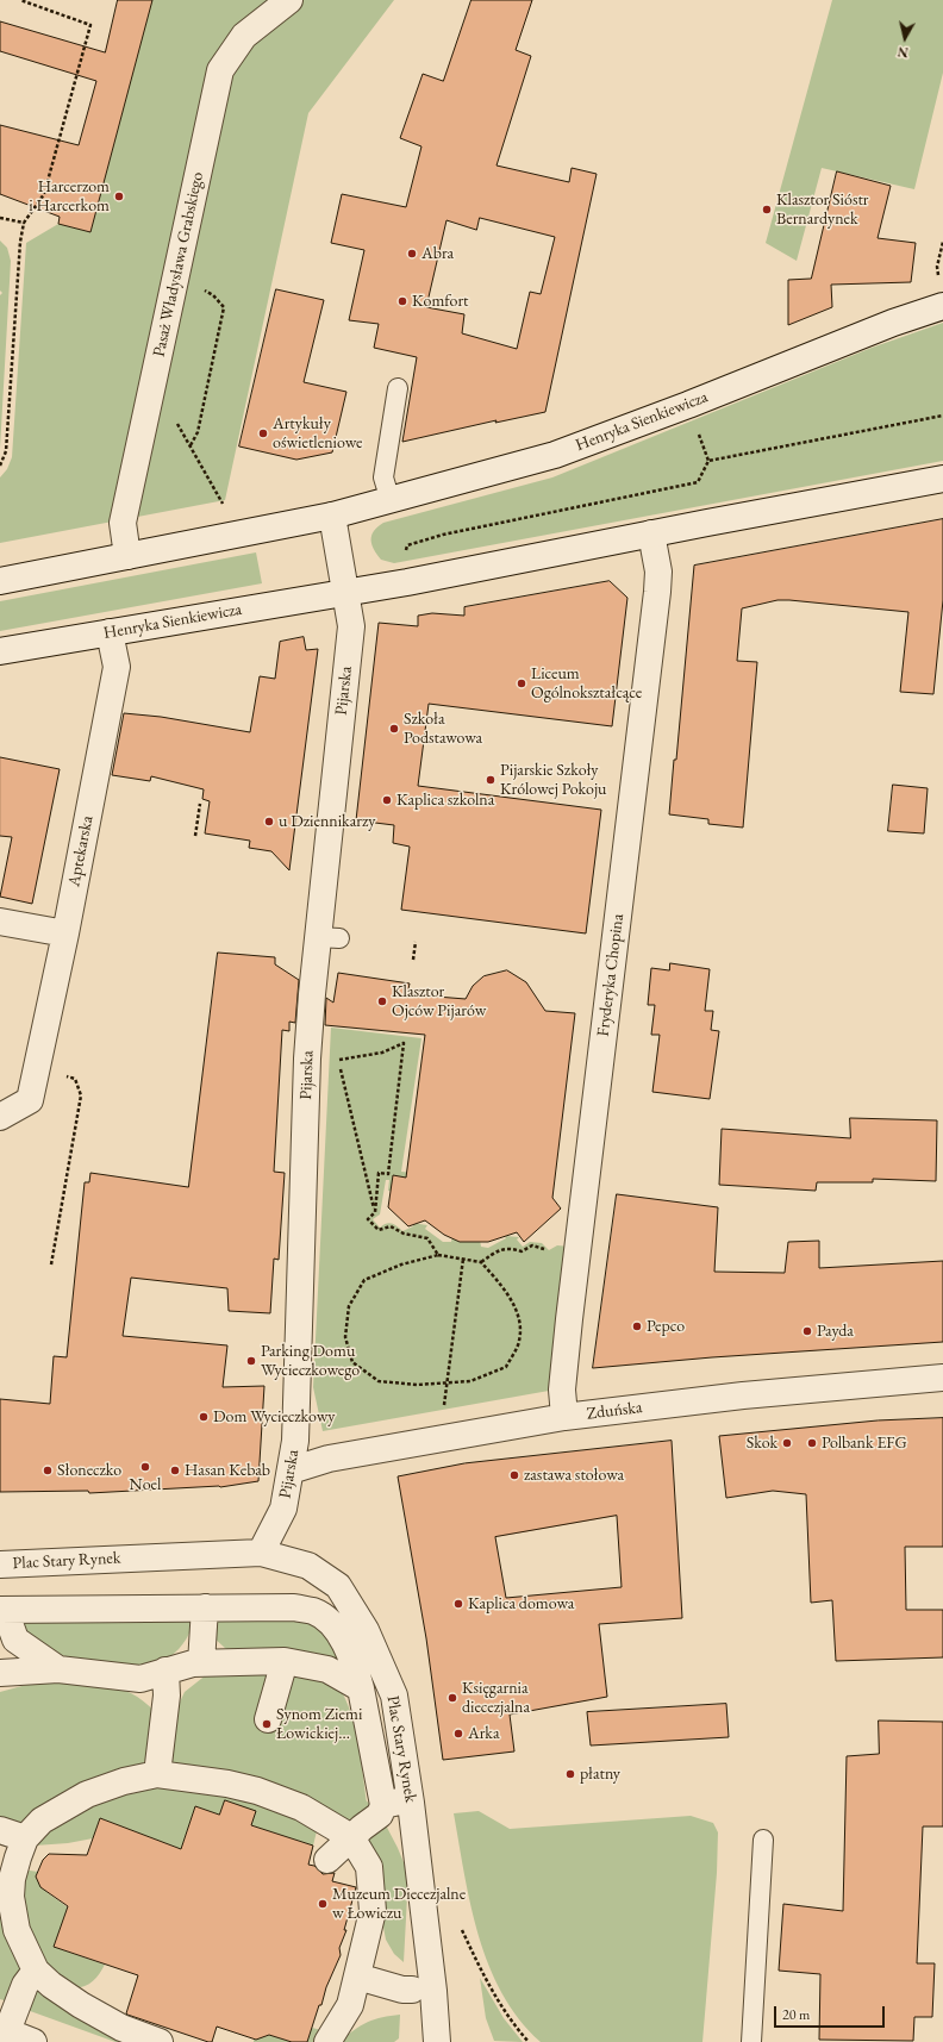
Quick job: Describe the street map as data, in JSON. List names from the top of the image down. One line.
{"streets":{"street":["Pasaż Władysława Grabskiego","Henryka Sienkiewicza","Pijarska","Aptekarska","Fryderyka Chopina","Zduńska","Plac Stary Rynek"]},"crossings":[["Pasaż Władysława Grabskiego","Henryka Sienkiewicza"],["Henryka Sienkiewicza","Pijarska"],["Henryka Sienkiewicza","Aptekarska"],["Henryka Sienkiewicza","Fryderyka Chopina"],["Pijarska","Zduńska"],["Pijarska","Plac Stary Rynek"],["Fryderyka Chopina","Zduńska"]],"places":["Harcerzom i Harcerkom","Klasztor Sióstr Bernardynek","Abra","Komfort","Artykuły oświetleniowe","Liceum Ogólnokształcące","Szkoła Podstawowa","Pijarskie Szkoły Królowej Pokoju","Kaplica szkolna","u Dziennikarzy","Klasztor Ojców Pijarów","Pepco","Payda","Parking Domu Wycieczkowego","Dom Wycieczkowy","Skok","Polbank EFG","Noel","Słoneczko","Hasan Kebab","zastawa stołowa","Kaplica domowa","Księgarnia diecezjalna","Synom Ziemi Łowickiej...","Arka","płatny","Muzeum Diecezjalne w Łowiczu"],"scale_bar":"20 m","north":"bottom"}
